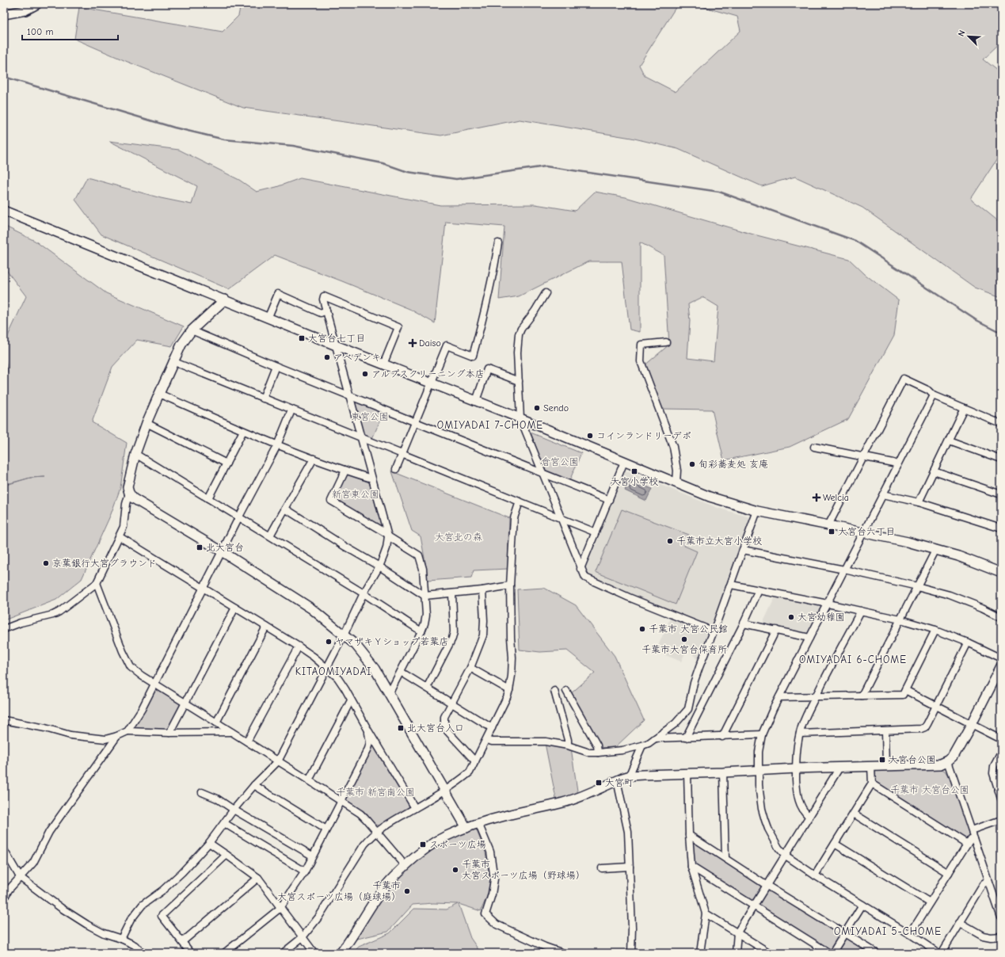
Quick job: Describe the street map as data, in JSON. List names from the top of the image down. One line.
{"districts":["OMIYADAI 7-CHOME","OMIYADAI 6-CHOME","KITAOMIYADAI","OMIYADAI 5-CHOME"],"parks":["東宮公園","倉宮公園","新宮東公園","大宮北の森","千葉市 大宮台公園","千葉市 新宮南公園"],"places":{"transit":["大宮台七丁目","大宮小学校","大宮台六丁目","北大宮台","北大宮台入口","大宮台公園","大宮町","スポーツ広場"],"health":["Daiso","Welcia"],"other":["アベデンキ","アルプスクリーニング本店","Sendo","コインランドリーデポ","旬彩蕎麦処 亥庵","千葉市立大宮小学校","京葉銀行大宮グラウンド","大宮幼稚園","千葉市 大宮公民館","千葉市大宮台保育所","ヤマザキＹショップ若葉店","千葉市 大宮スポーツ広場（野球場）","千葉市 大宮スポーツ広場（庭球場）"]},"scale_bar":"100 m","north":"top left"}
